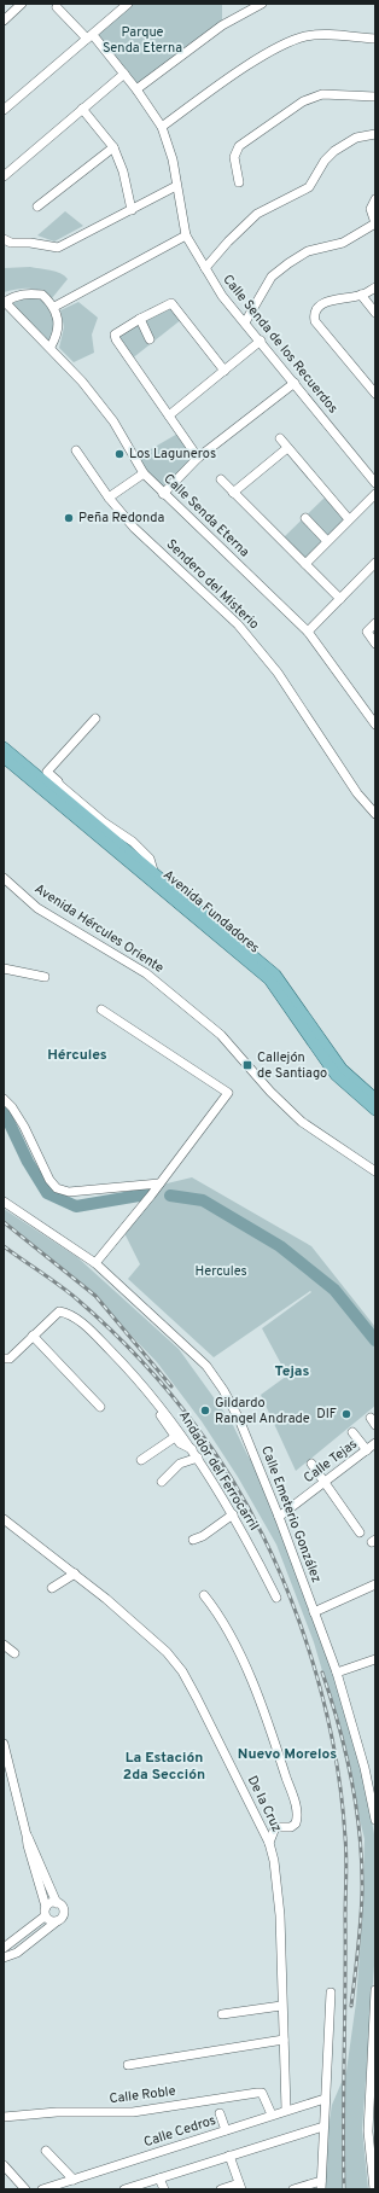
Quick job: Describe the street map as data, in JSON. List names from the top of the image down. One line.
{"streets":{"main road":["Avenida Fundadores"],"street":["Calle Senda de los Recuerdos","Calle Senda Eterna","Sendero del Misterio","Avenida Hércules Oriente","Calle Tejas","Andador del Ferrocarril","Calle Emeterio González","De la Cruz","Calle Roble","Calle Cedros"]},"crossings":[["Calle Tejas","Calle Emeterio González"],["De la Cruz","Calle Cedros"],["Calle Roble","Calle Cedros"]],"districts":["Hércules","Tejas","Nuevo Morelos","La Estación 2da Sección"],"parks":["Parque Senda Eterna","Hercules"],"places":{"other":["Los Laguneros","Peña Redonda","Gildardo Rangel Andrade","DIF"],"transit":["Callejón de Santiago"]}}
